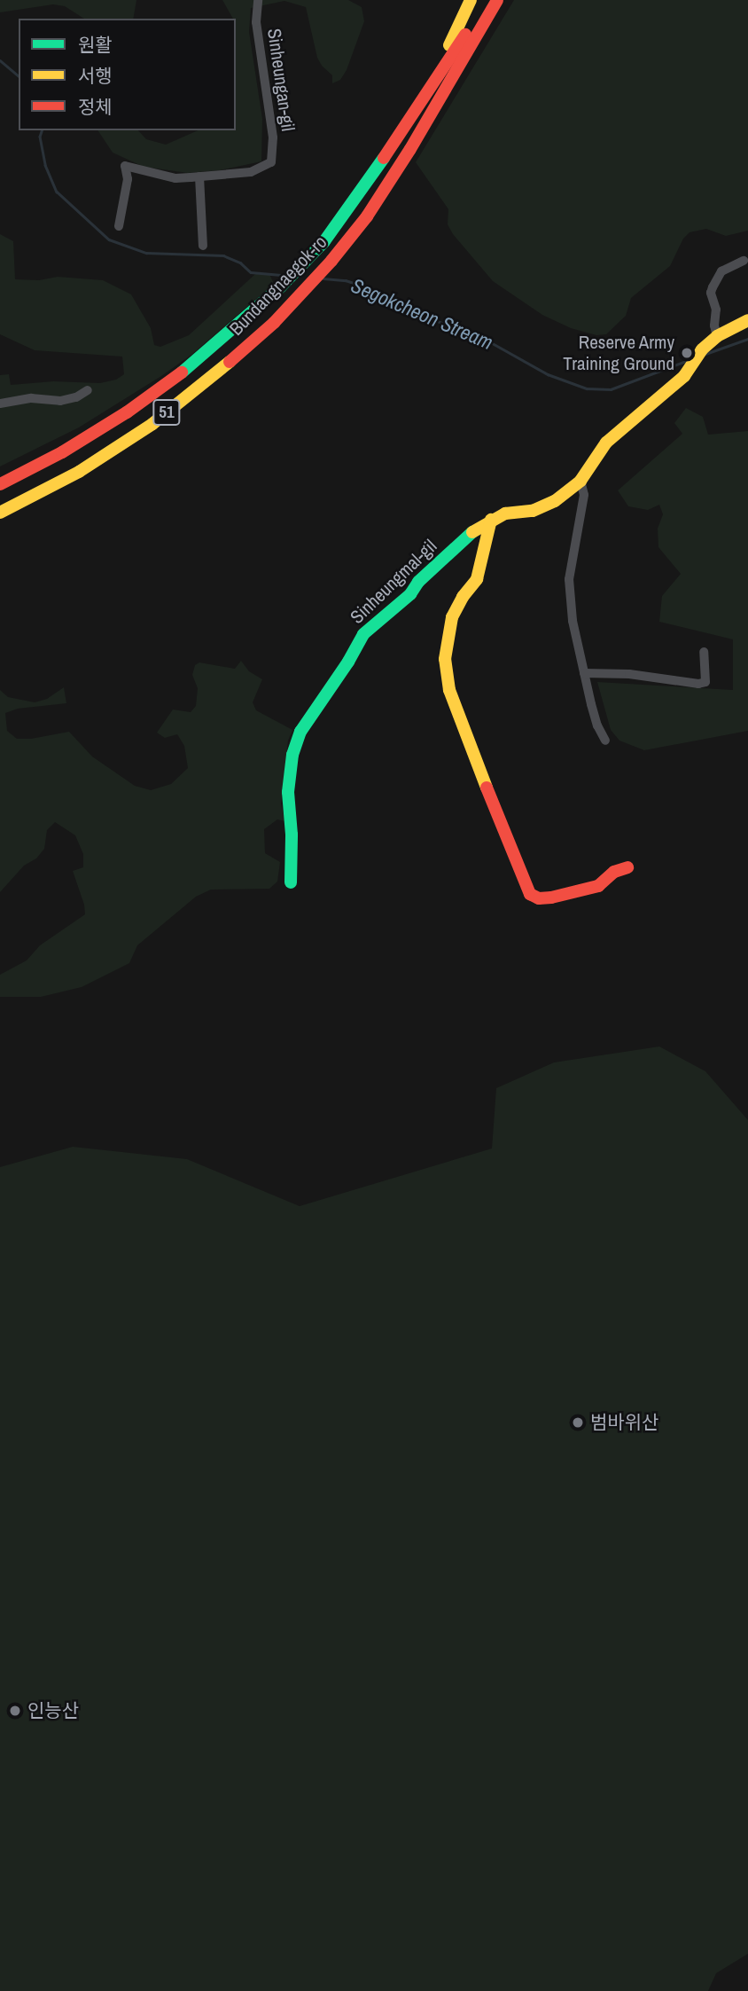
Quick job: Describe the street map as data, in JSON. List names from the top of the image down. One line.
{"streets":{"main road":["Bundangnaegok-ro","51","Sinheungmal-gil"],"street":["Sinheungan-gil"]},"water":["Segokcheon Stream"],"places":["Reserve Army Training Ground","범바위산","인능산"],"legend":["원활","서행","정체"]}
